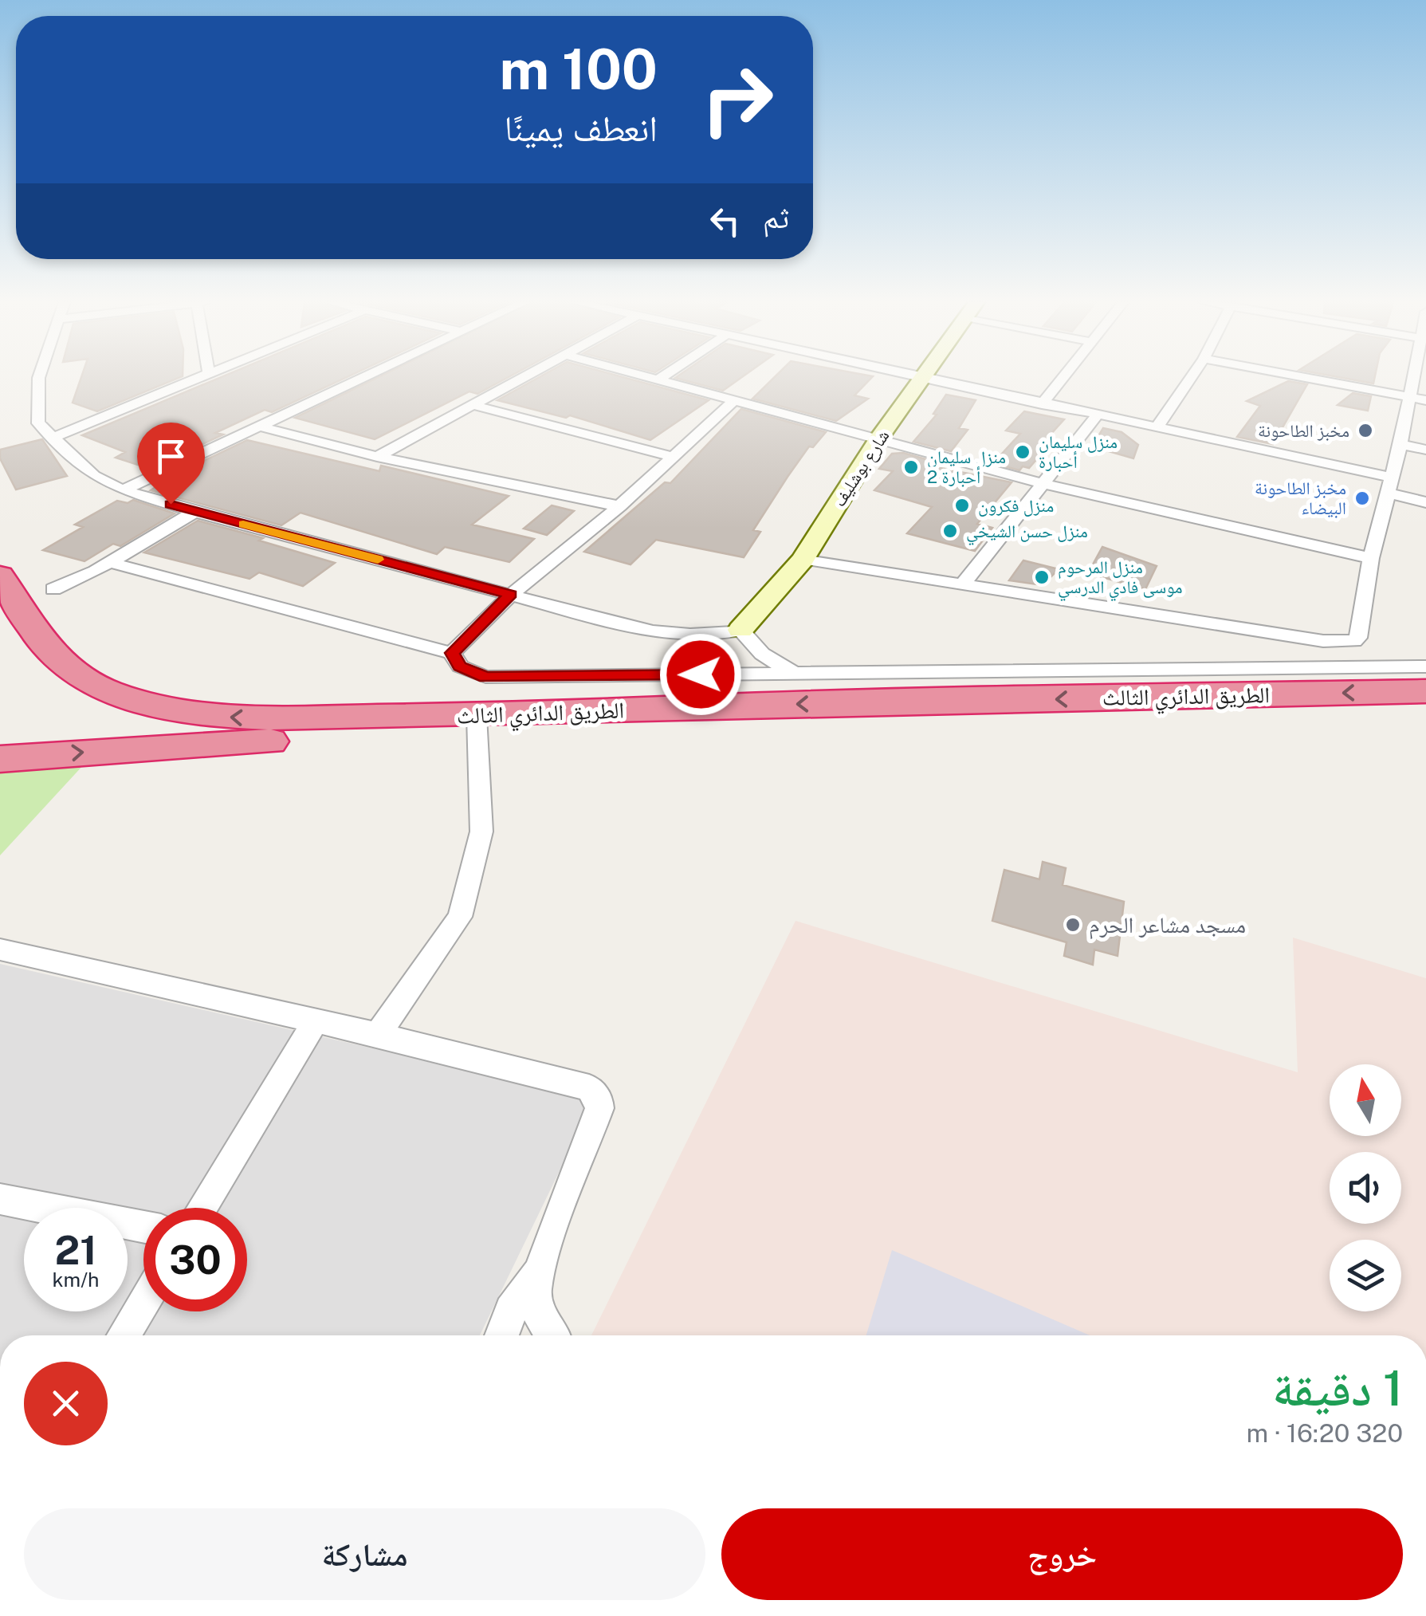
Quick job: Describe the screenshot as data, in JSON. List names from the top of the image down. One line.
{"streets":{"highway":["الطريق الدائري الثالث"],"street":["شارع بوشليف"]},"places":["مخبز الطاحونة","منزل سليمان أحبارة","منزل سليمان أحبارة 2","مخبز الطاحونة البيضاء","منزل فكرون","منزل حسن الشيخي","منزل المرحوم موسى فادي الدرسي","مسجد مشاعر الحرم"],"north":"top","page":{"turn":["100 m","انعطف يمينًا"],"then":"ثم","speed":"21 km/h","limit":"30","heading":["1 دقيقة","320 m · 16:20"],"buttons":["خروج","مشاركة"]}}
